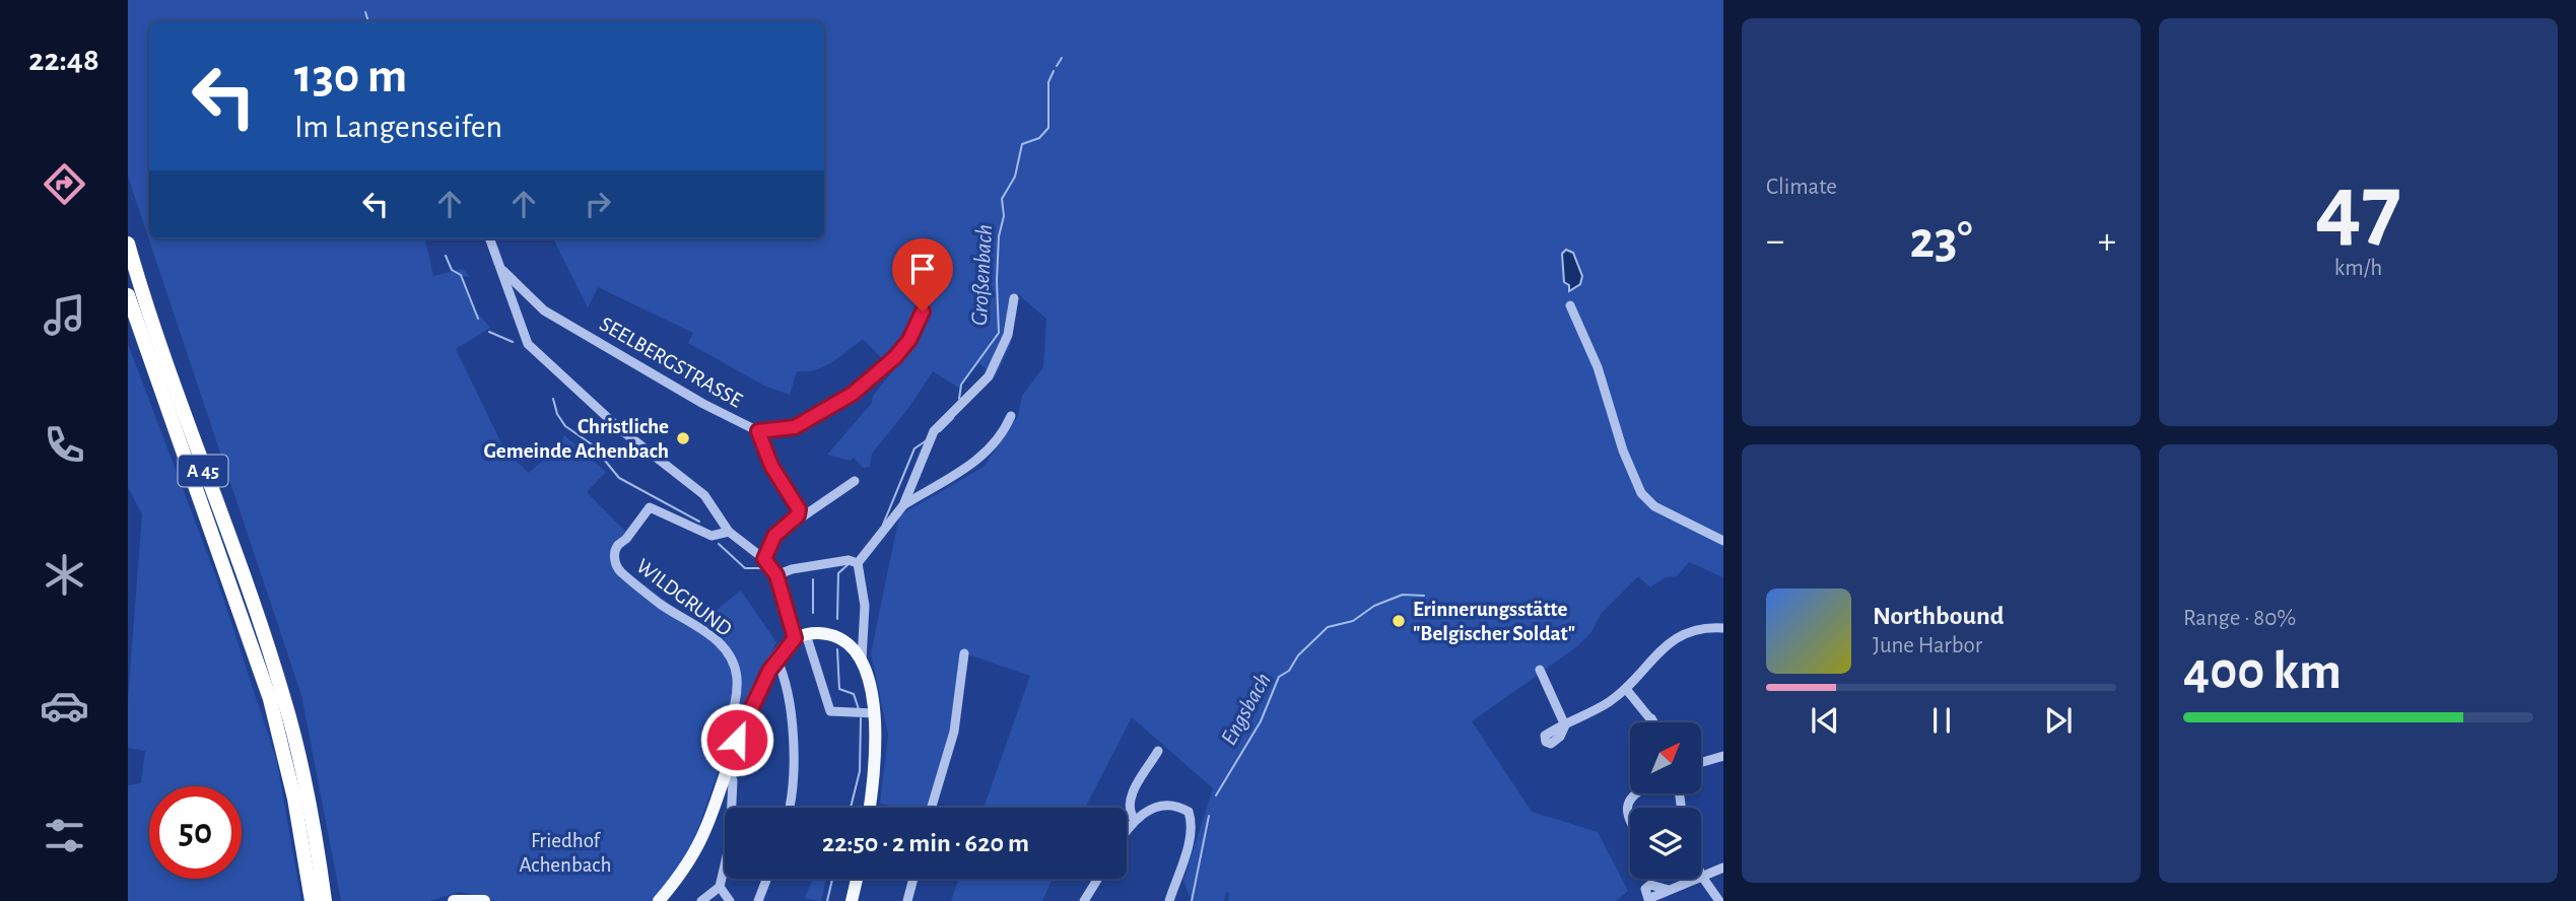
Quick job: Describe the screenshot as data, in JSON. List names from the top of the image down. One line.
{"streets":{"highway":["A 45"],"street":["SEELBERGSTRASSE","WILDGRUND"]},"water":["Großenbach","Engsbach"],"parks":["Friedhof Achenbach"],"places":["Christliche Gemeinde Achenbach","Erinnerungsstätte \"Belgischer Soldat\""],"north":"top right","page":{"tabs":"22:48","tile":["Climate",["47","km/h"],["Range · 80%","400 km"]],"turn":["130 m","Im Langenseifen"],"heat":["−","23°","+"],"song":["Northbound","June Harbor"],"limit":"50","trip":"22:50 · 2 min · 620 m"}}
